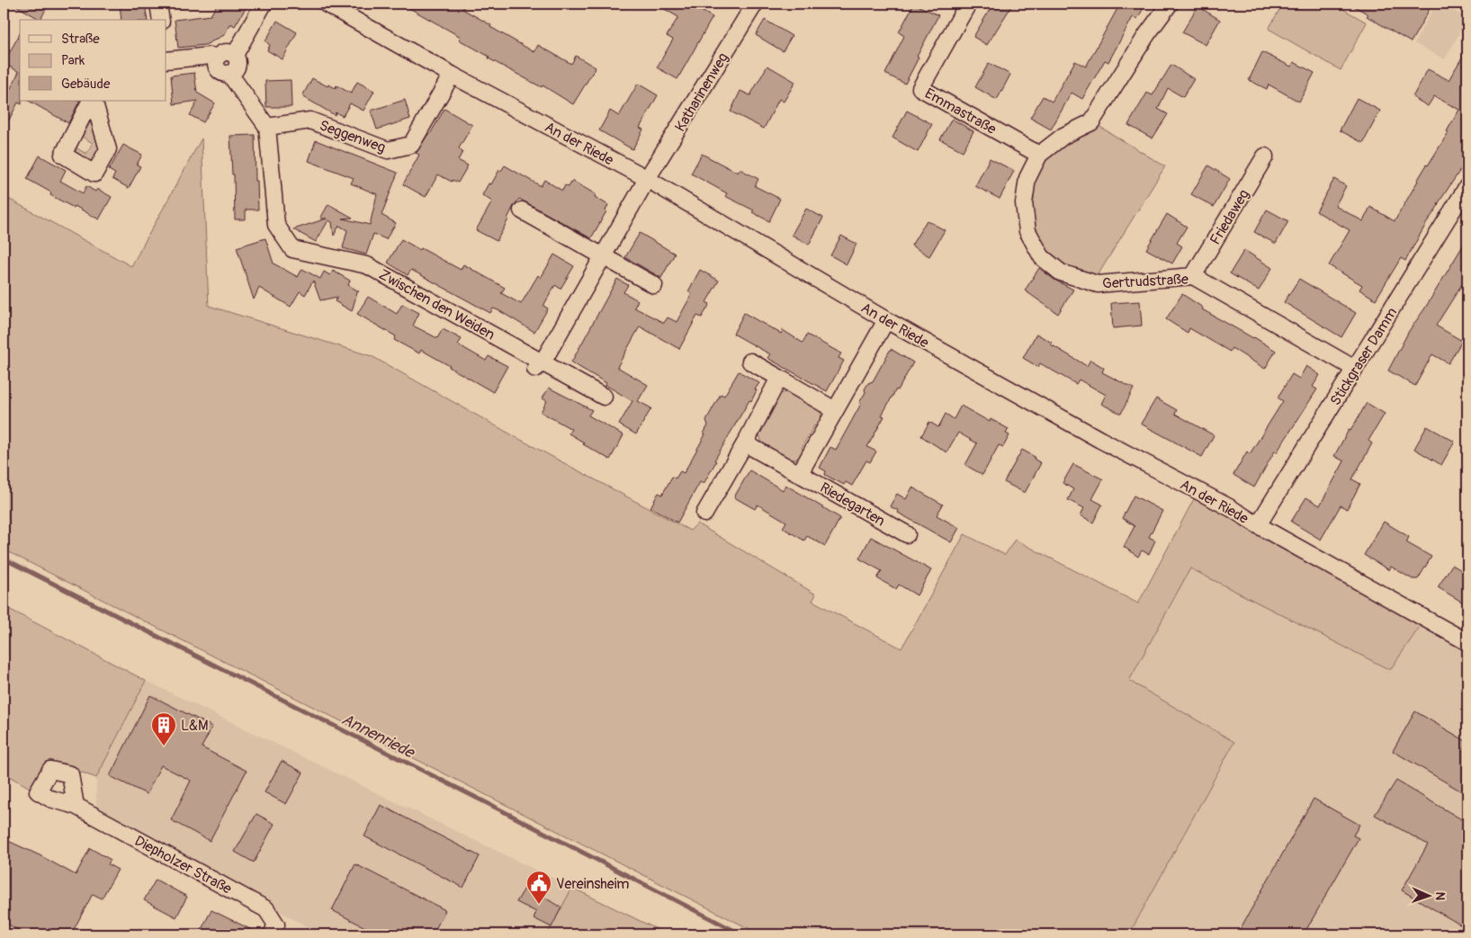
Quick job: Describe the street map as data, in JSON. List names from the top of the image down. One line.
{"streets":{"street":["Katharinenweg","Emmastraße","Seggenweg","An der Riede","Friedaweg","Gertrudstraße","Zwischen den Weiden","Stickgraser Damm","Riedegarten","Diepholzer Straße"]},"crossings":[["Katharinenweg","An der Riede"],["Emmastraße","Gertrudstraße"],["Seggenweg","An der Riede"],["Seggenweg","Zwischen den Weiden"],["An der Riede","Stickgraser Damm"],["Friedaweg","Gertrudstraße"],["Gertrudstraße","Stickgraser Damm"]],"water":["Annenriede"],"places":{"building":["L&M"],"public building":["Vereinsheim"]},"legend":["Straße","Park","Gebäude"],"north":"right"}
